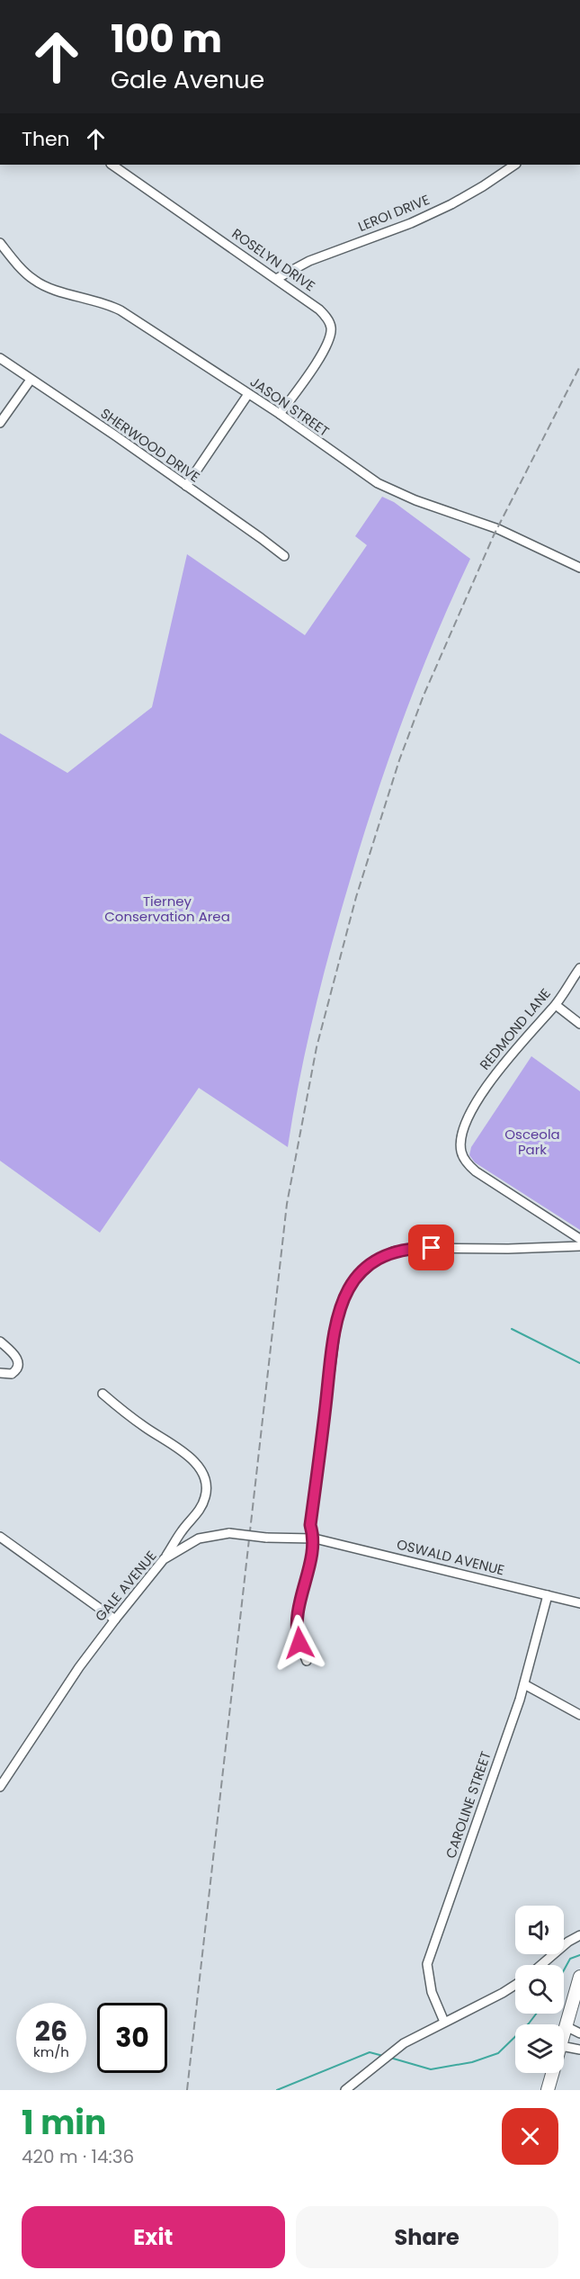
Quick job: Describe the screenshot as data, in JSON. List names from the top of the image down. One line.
{"streets":{"street":["LEROI DRIVE","ROSELYN DRIVE","JASON STREET","SHERWOOD DRIVE","REDMOND LANE","OSWALD AVENUE","GALE AVENUE","CAROLINE STREET"]},"crossings":[["LEROI DRIVE","ROSELYN DRIVE"],["ROSELYN DRIVE","JASON STREET"],["OSWALD AVENUE","GALE AVENUE"],["OSWALD AVENUE","CAROLINE STREET"]],"parks":["Tierney Conservation Area","Osceola Park"],"page":{"turn":["100 m","Gale Avenue"],"then":"Then","speed":"26 km/h","limit":"30","heading":["1 min","420 m · 14:36"],"buttons":["Exit","Share"]}}
